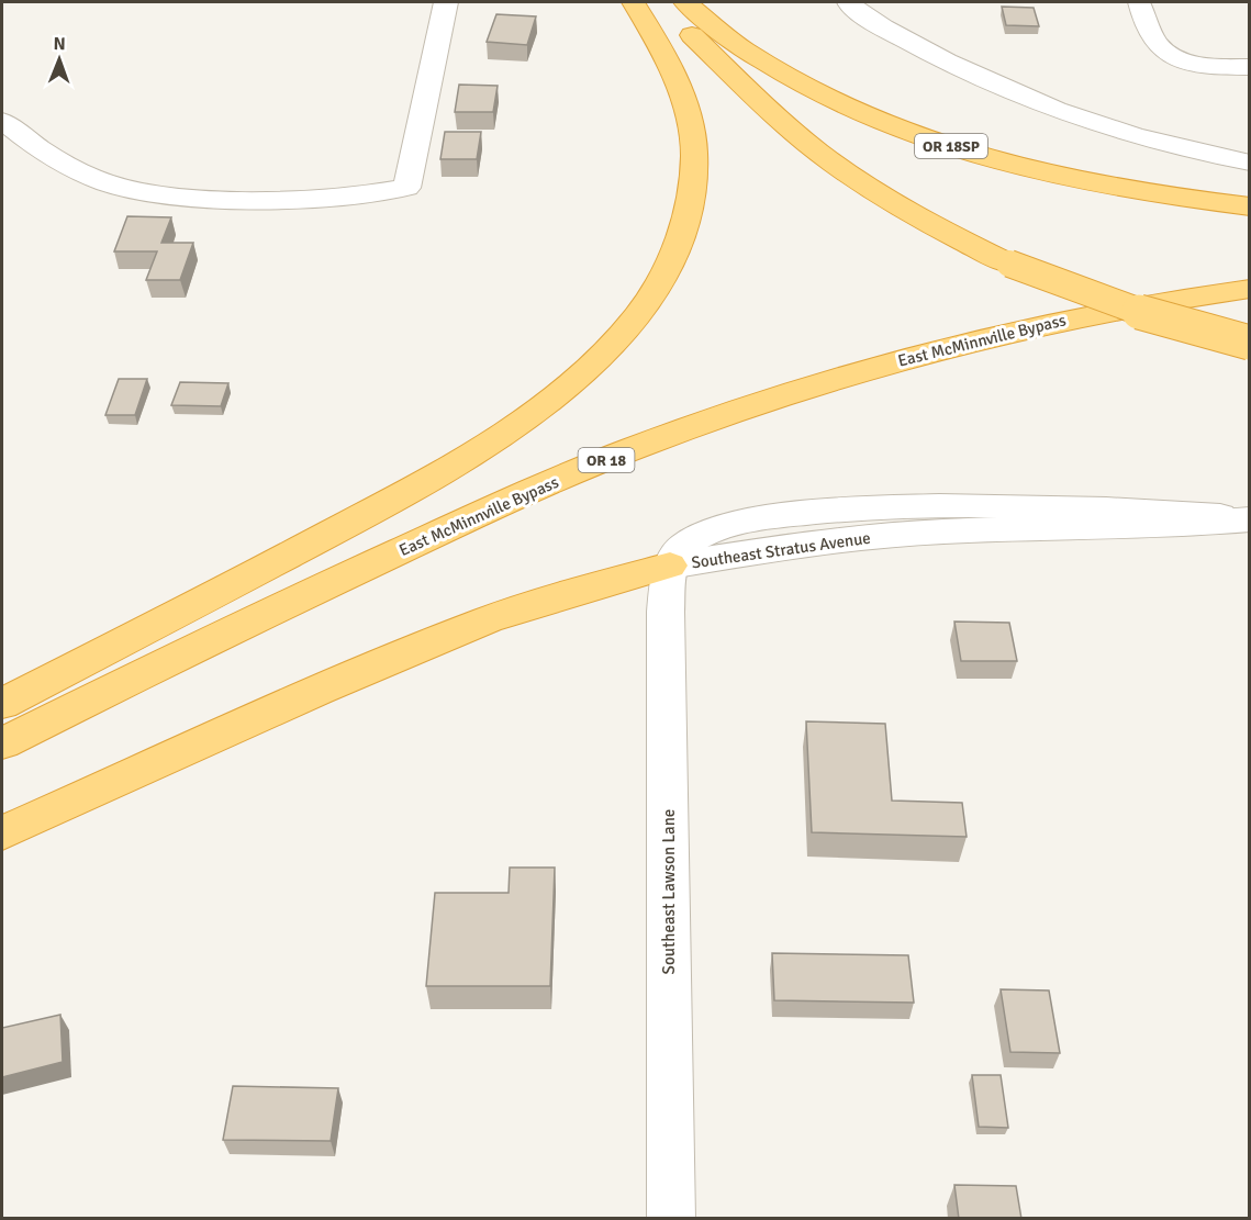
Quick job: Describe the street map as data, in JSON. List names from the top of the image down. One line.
{"streets":{"highway":["OR 18SP","East McMinnville Bypass","OR 18"],"street":["Southeast Stratus Avenue","Southeast Lawson Lane"]},"crossings":[["Southeast Stratus Avenue","Southeast Lawson Lane"]],"north":"top"}
